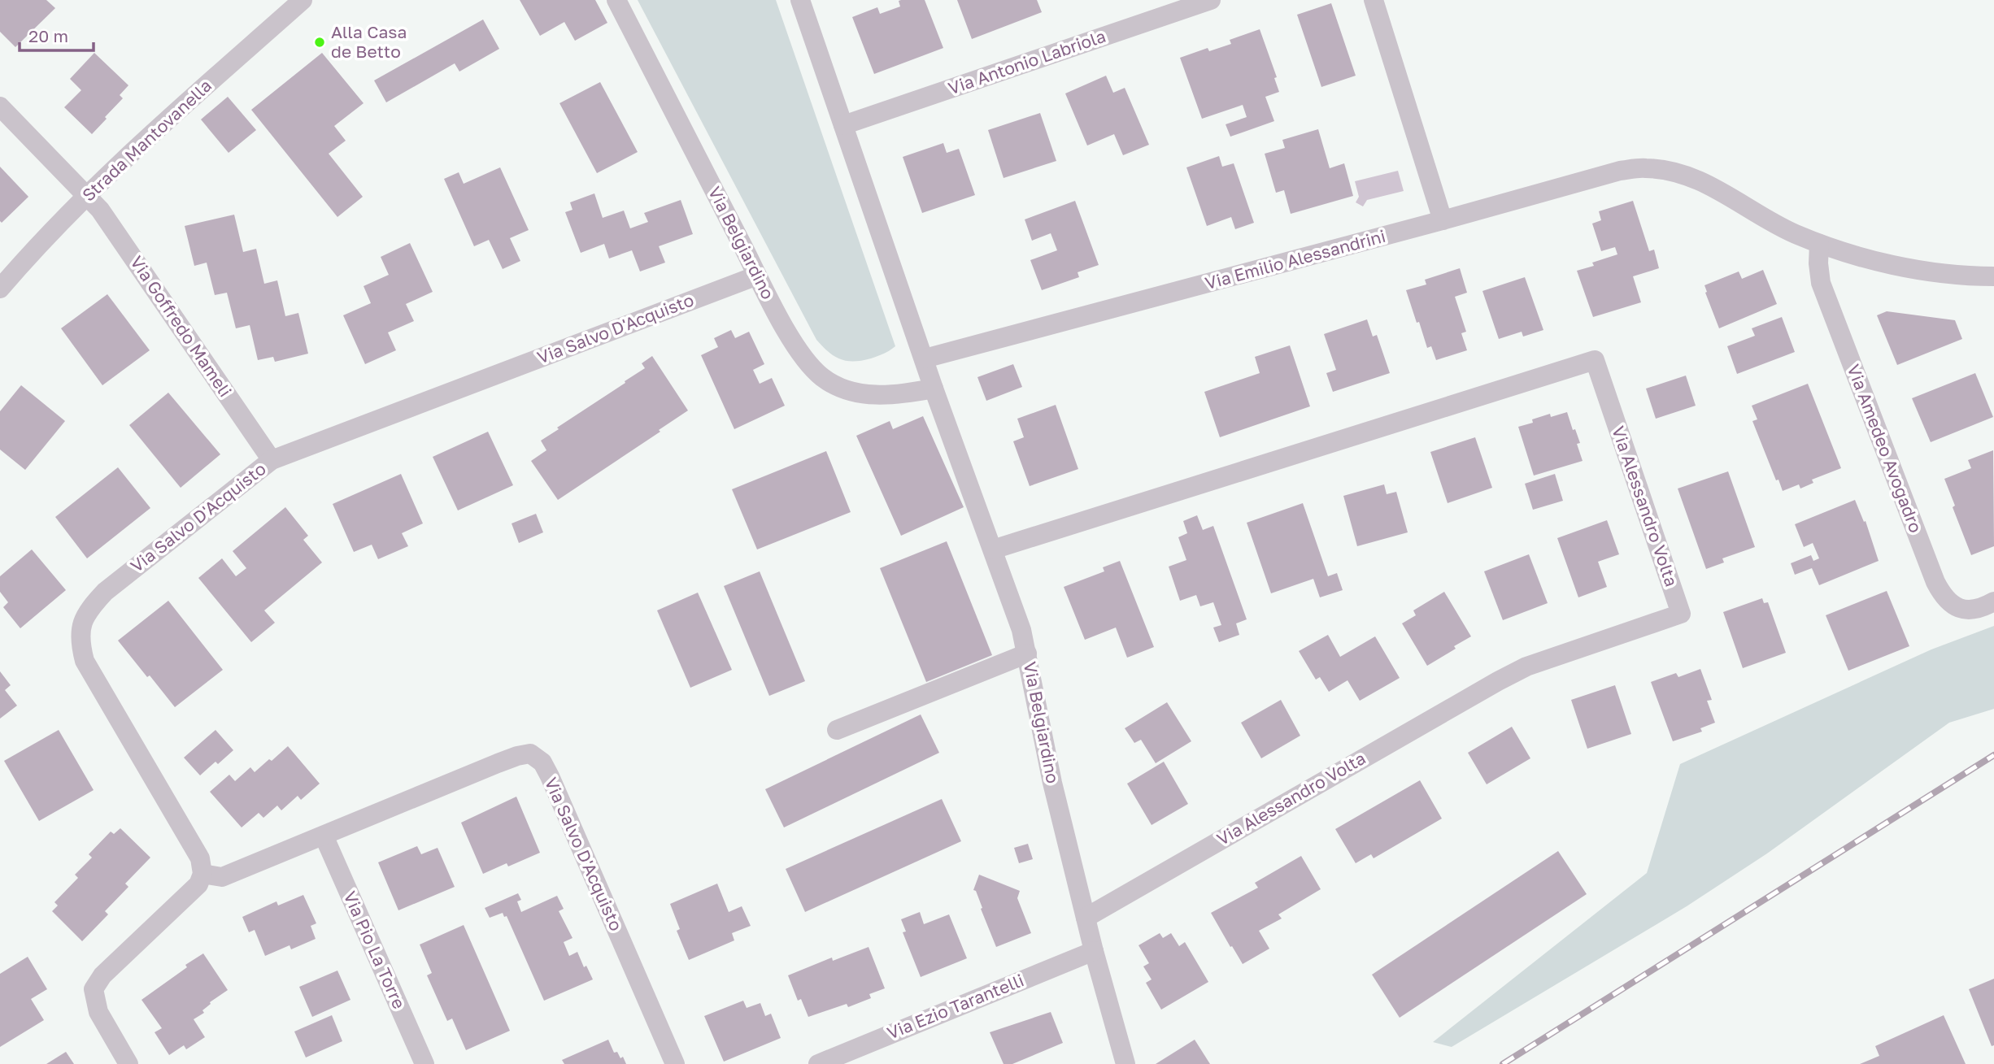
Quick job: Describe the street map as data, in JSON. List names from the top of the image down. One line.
{"streets":{"street":["Via Antonio Labriola","Strada Mantovanella","Via Belgiardino","Via Emilio Alessandrini","Via Goffredo Mameli","Via Salvo D'Acquisto","Via Amedeo Avogadro","Via Alessandro Volta","Via Pio La Torre","Via Ezio Tarantelli"]},"crossings":[["Via Antonio Labriola","Via Belgiardino"],["Strada Mantovanella","Via Goffredo Mameli"],["Via Belgiardino","Via Emilio Alessandrini"],["Via Belgiardino","Via Salvo D'Acquisto"],["Via Belgiardino","Via Alessandro Volta"],["Via Belgiardino","Via Ezio Tarantelli"],["Via Goffredo Mameli","Via Salvo D'Acquisto"],["Via Salvo D'Acquisto","Via Pio La Torre"]],"places":["Alla Casa de Betto"],"scale_bar":"20 m"}
